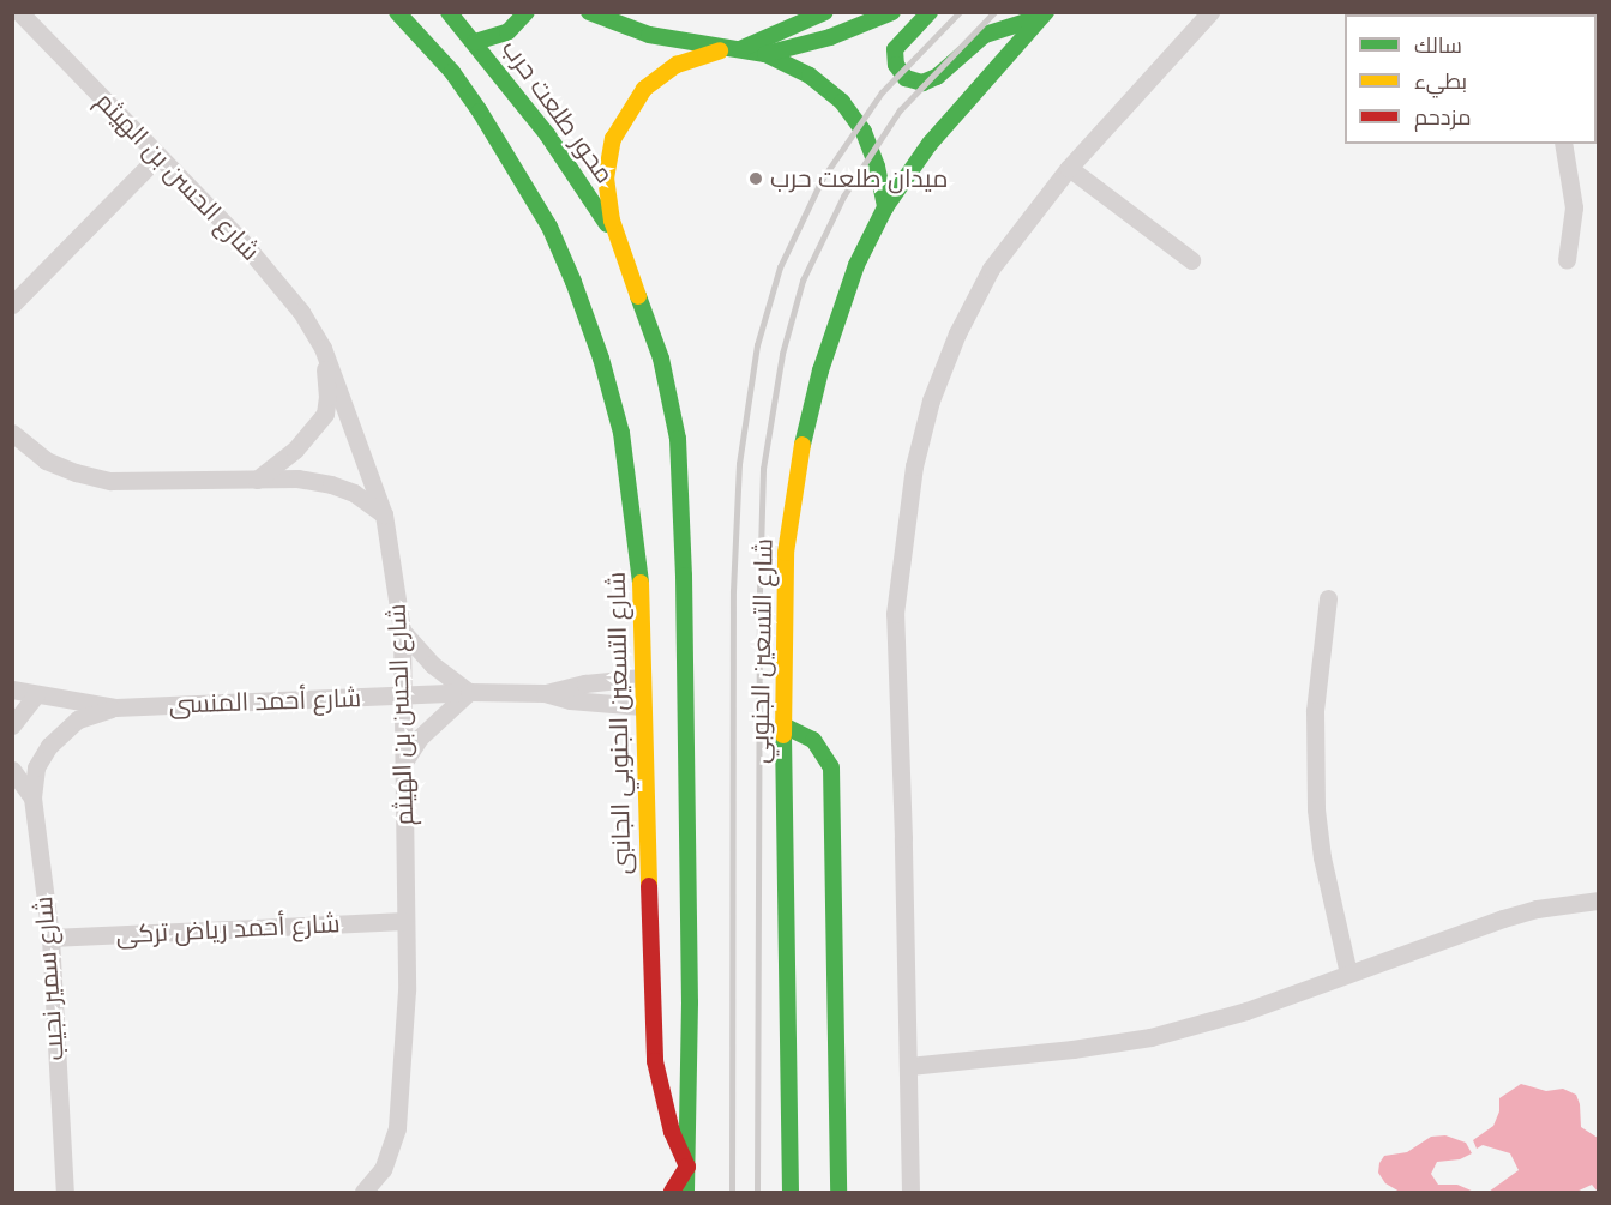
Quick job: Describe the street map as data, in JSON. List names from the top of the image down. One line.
{"streets":{"main road":["محور طلعت حرب","شارع التسعين الجنوبي","شارع التسعين الجنوبي الجانبى"],"street":["شارع الحسن بن الهيثم","شارع أحمد المنسى","شارع أحمد رياض تركى","شارع سمير نجيب"]},"crossings":[["شارع الحسن بن الهيثم","شارع أحمد المنسى"],["شارع الحسن بن الهيثم","شارع أحمد رياض تركى"],["شارع أحمد المنسى","شارع التسعين الجنوبي الجانبى"],["شارع أحمد المنسى","شارع سمير نجيب"],["شارع أحمد رياض تركى","شارع سمير نجيب"]],"places":["ميدان طلعت حرب"],"legend":["سالك","بطيء","مزدحم"]}
